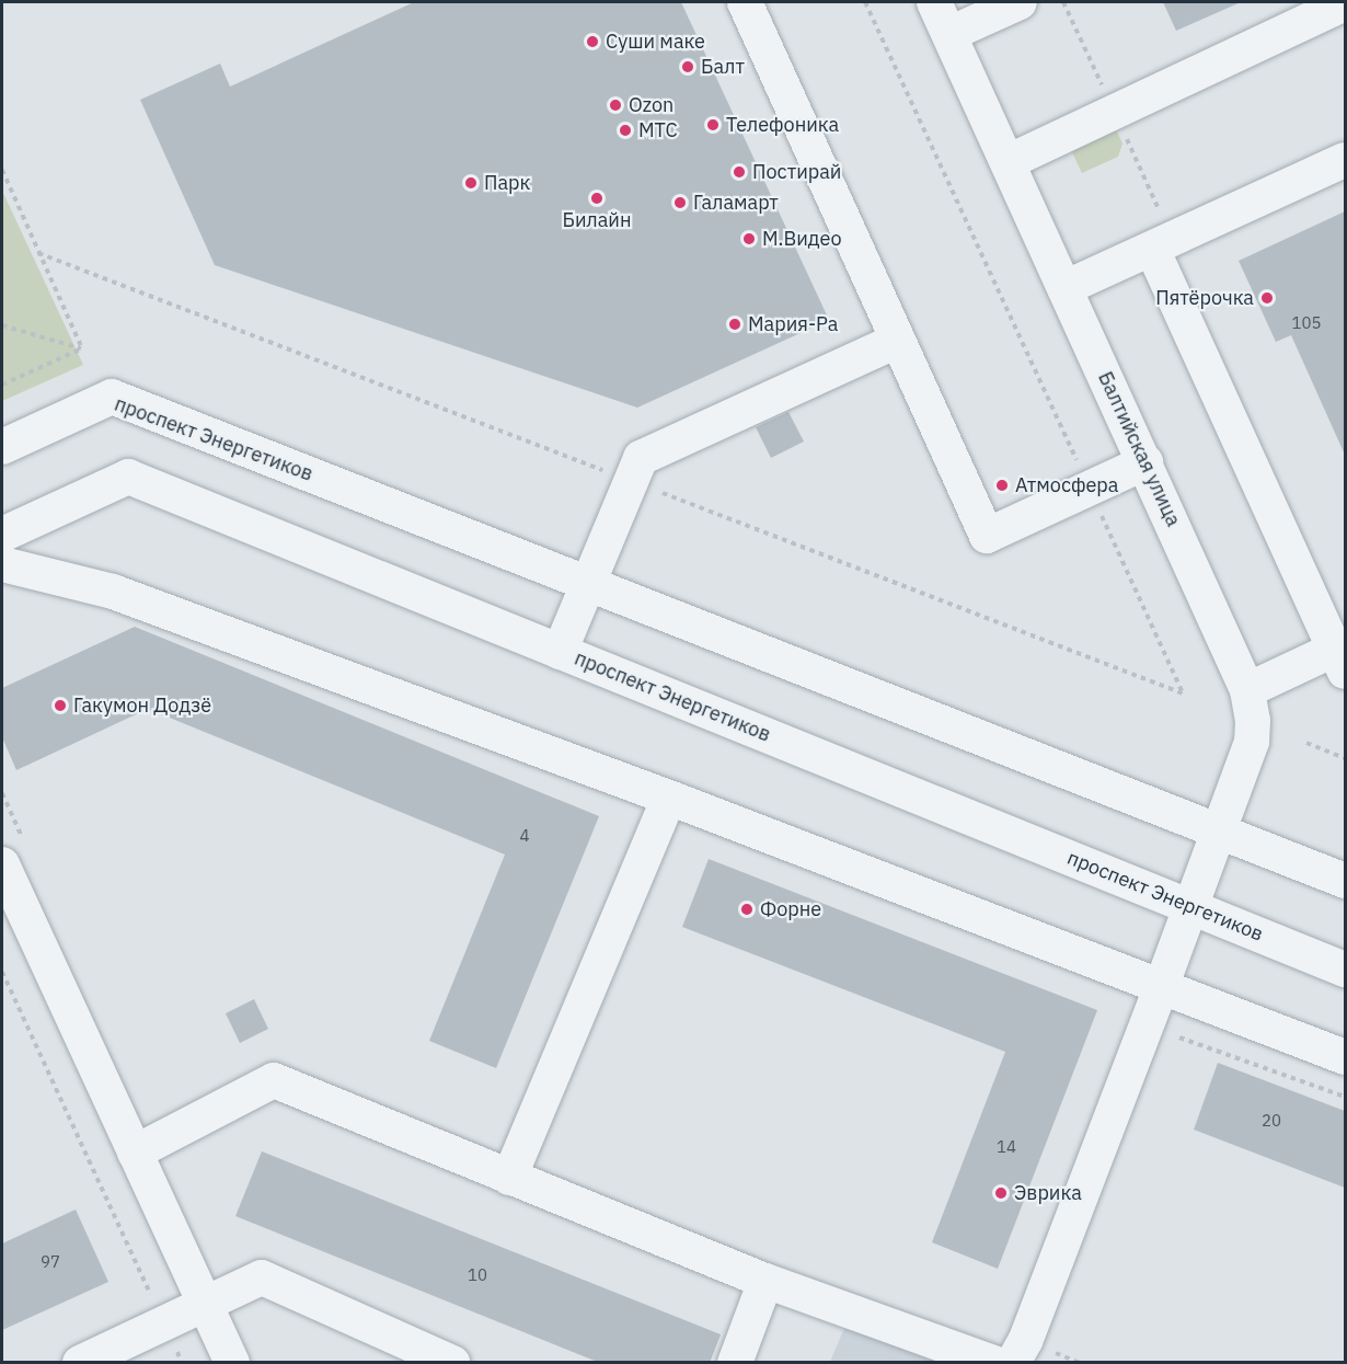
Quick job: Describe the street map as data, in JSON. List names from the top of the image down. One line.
{"streets":{"street":["проспект Энергетиков","Балтийская улица"]},"crossings":[["проспект Энергетиков","Балтийская улица"]],"places":["Суши маке","Балт","Ozon","Телефоника","МТС","Постирай","Парк","Билайн","Галамарт","М.Видео","Пятёрочка","Мария-Ра","Атмосфера","Гакумон Додзё","Форне","Эврика"],"house_numbers":["105","4","20","14","97","10"]}
